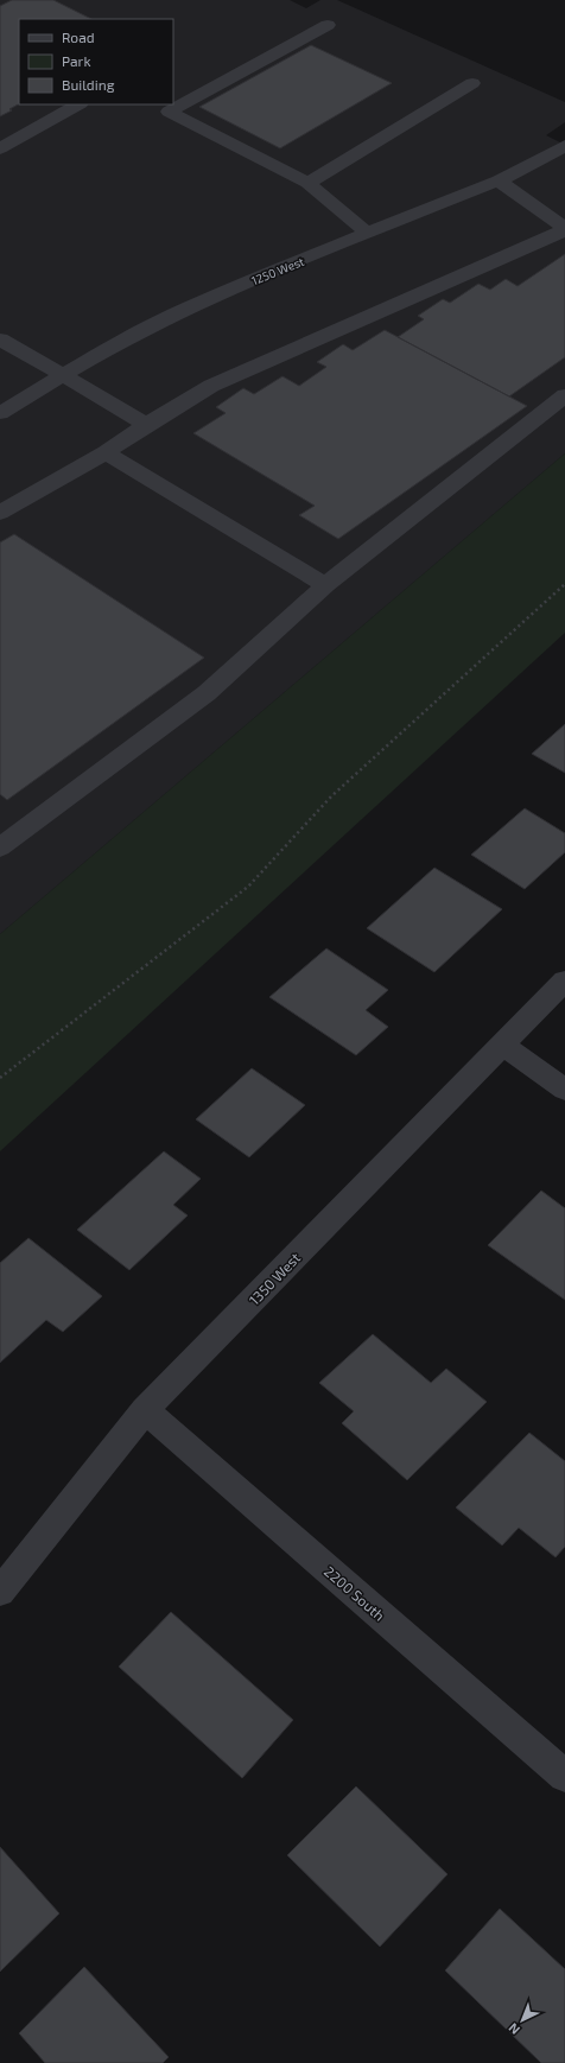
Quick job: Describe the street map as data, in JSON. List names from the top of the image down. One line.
{"streets":{"street":["1250 West","1350 West","2200 South"]},"crossings":[["1350 West","2200 South"]],"legend":["Road","Park","Building"],"north":"bottom left"}
